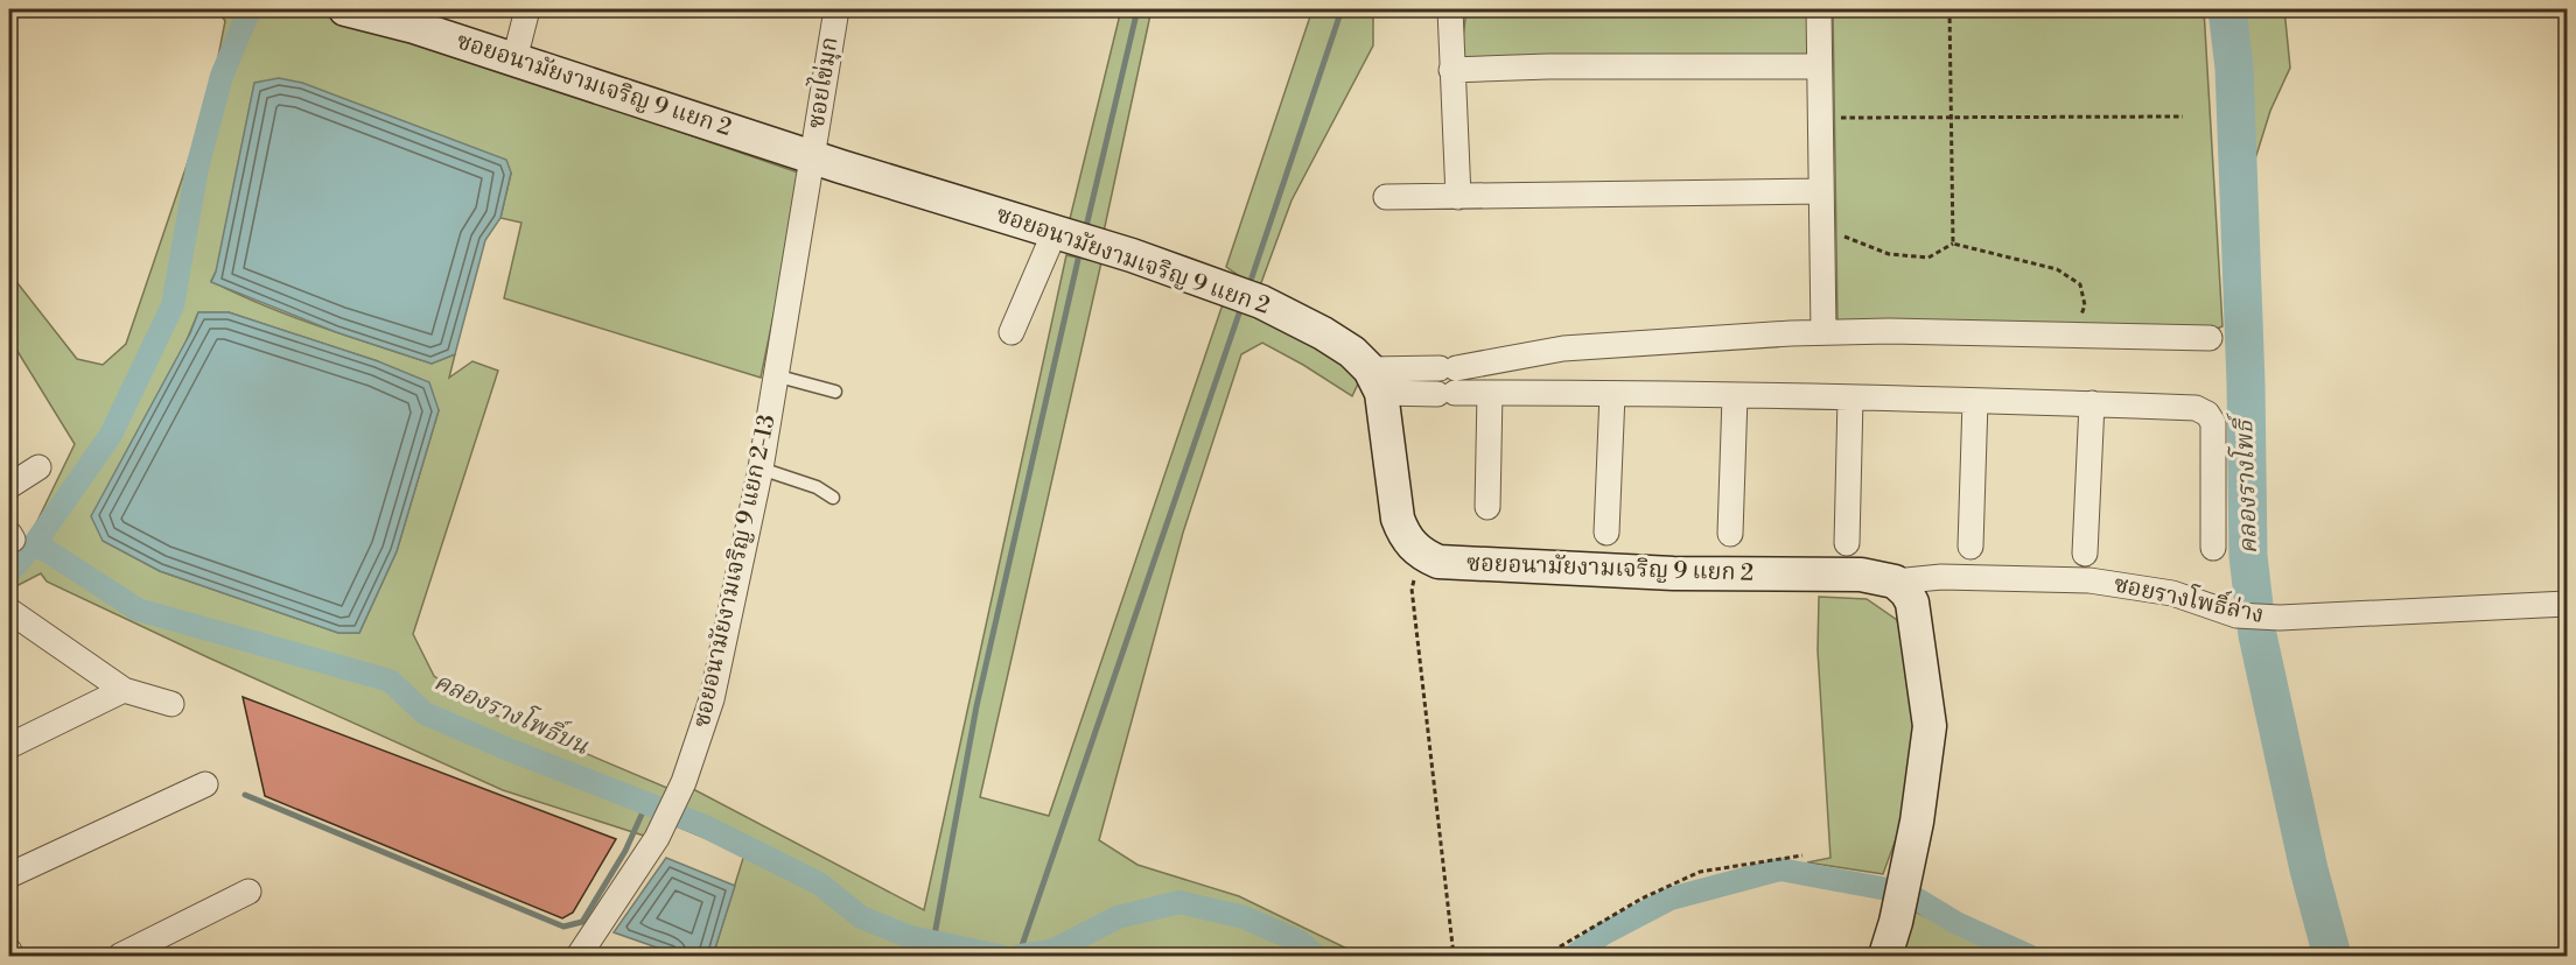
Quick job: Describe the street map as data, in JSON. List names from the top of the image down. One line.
{"streets":{"street":["ซอยไข่มุก","ซอยอนามัยงามเจริญ 9 แยก 2","ซอยอนามัยงามเจริญ 9 แยก 2-13","ซอยรางโพธิ์ล่าง"]},"crossings":[["ซอยไข่มุก","ซอยอนามัยงามเจริญ 9 แยก 2"],["ซอยไข่มุก","ซอยอนามัยงามเจริญ 9 แยก 2-13"],["ซอยอนามัยงามเจริญ 9 แยก 2","ซอยอนามัยงามเจริญ 9 แยก 2-13"],["ซอยอนามัยงามเจริญ 9 แยก 2","ซอยรางโพธิ์ล่าง"]],"water":["คลองรางโพธิ์","คลองรางโพธิ์บน"]}
